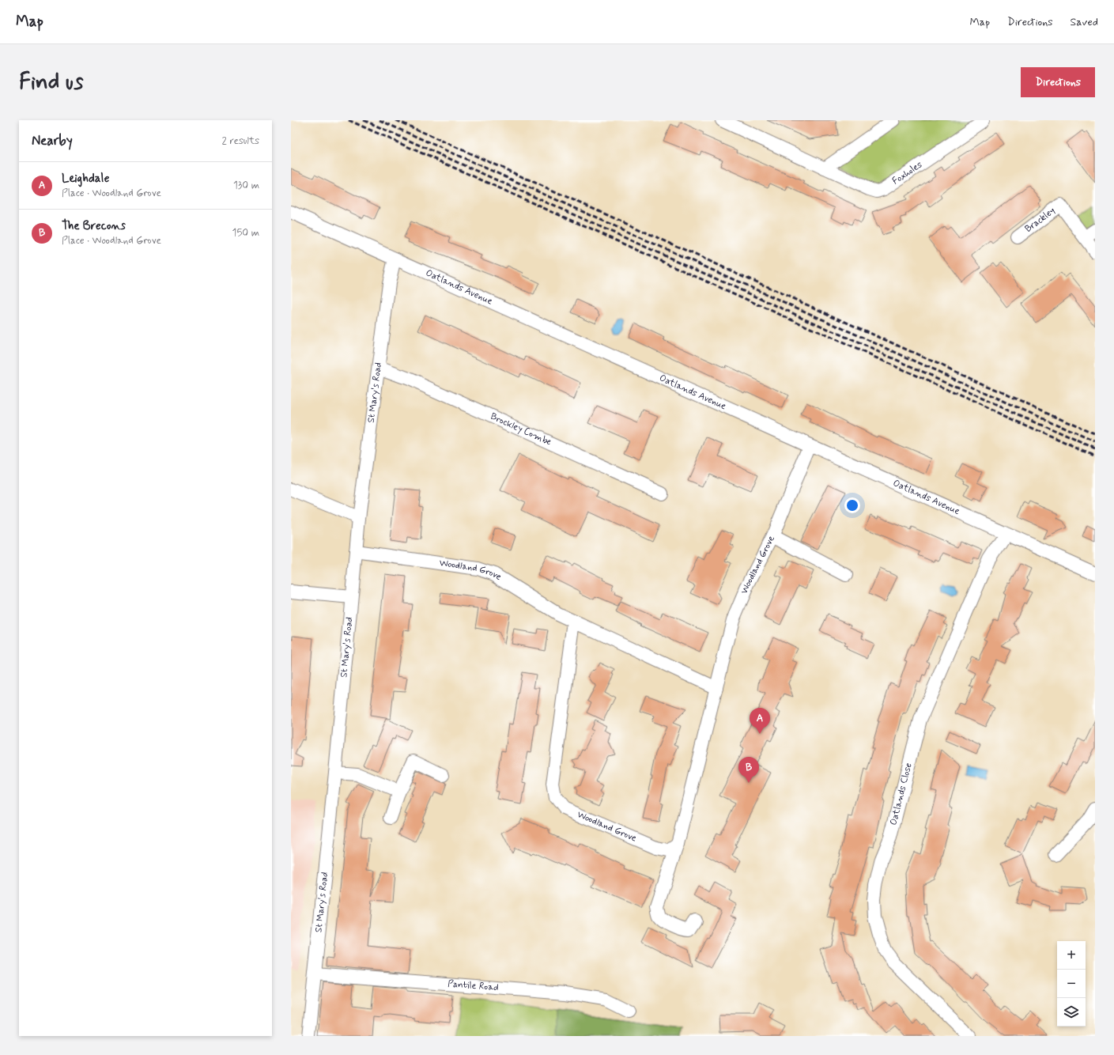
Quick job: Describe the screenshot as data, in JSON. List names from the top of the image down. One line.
{"streets":{"street":["Foxholes","Brackley","Oatlands Avenue","St Mary's Road","Brockley Combe","Woodland Grove","Oatlands Close","Pantile Road"]},"crossings":[["Oatlands Avenue","St Mary's Road"],["Oatlands Avenue","Woodland Grove"],["Oatlands Avenue","Oatlands Close"],["St Mary's Road","Brockley Combe"],["St Mary's Road","Woodland Grove"],["St Mary's Road","Pantile Road"]],"page":{"header":"Map","nav":["Map","Directions","Saved"],"buttons":"Directions","title":"Find us","heading":["Nearby","2 results"],"list":[{"mark":"A","name":"Leighdale","note":"Place · Woodland Grove","value":"130 m"},{"mark":"B","name":"The Brecons","note":"Place · Woodland Grove","value":"150 m"}],"pins":["A","B"],"map_buttons":["+","−"]}}
